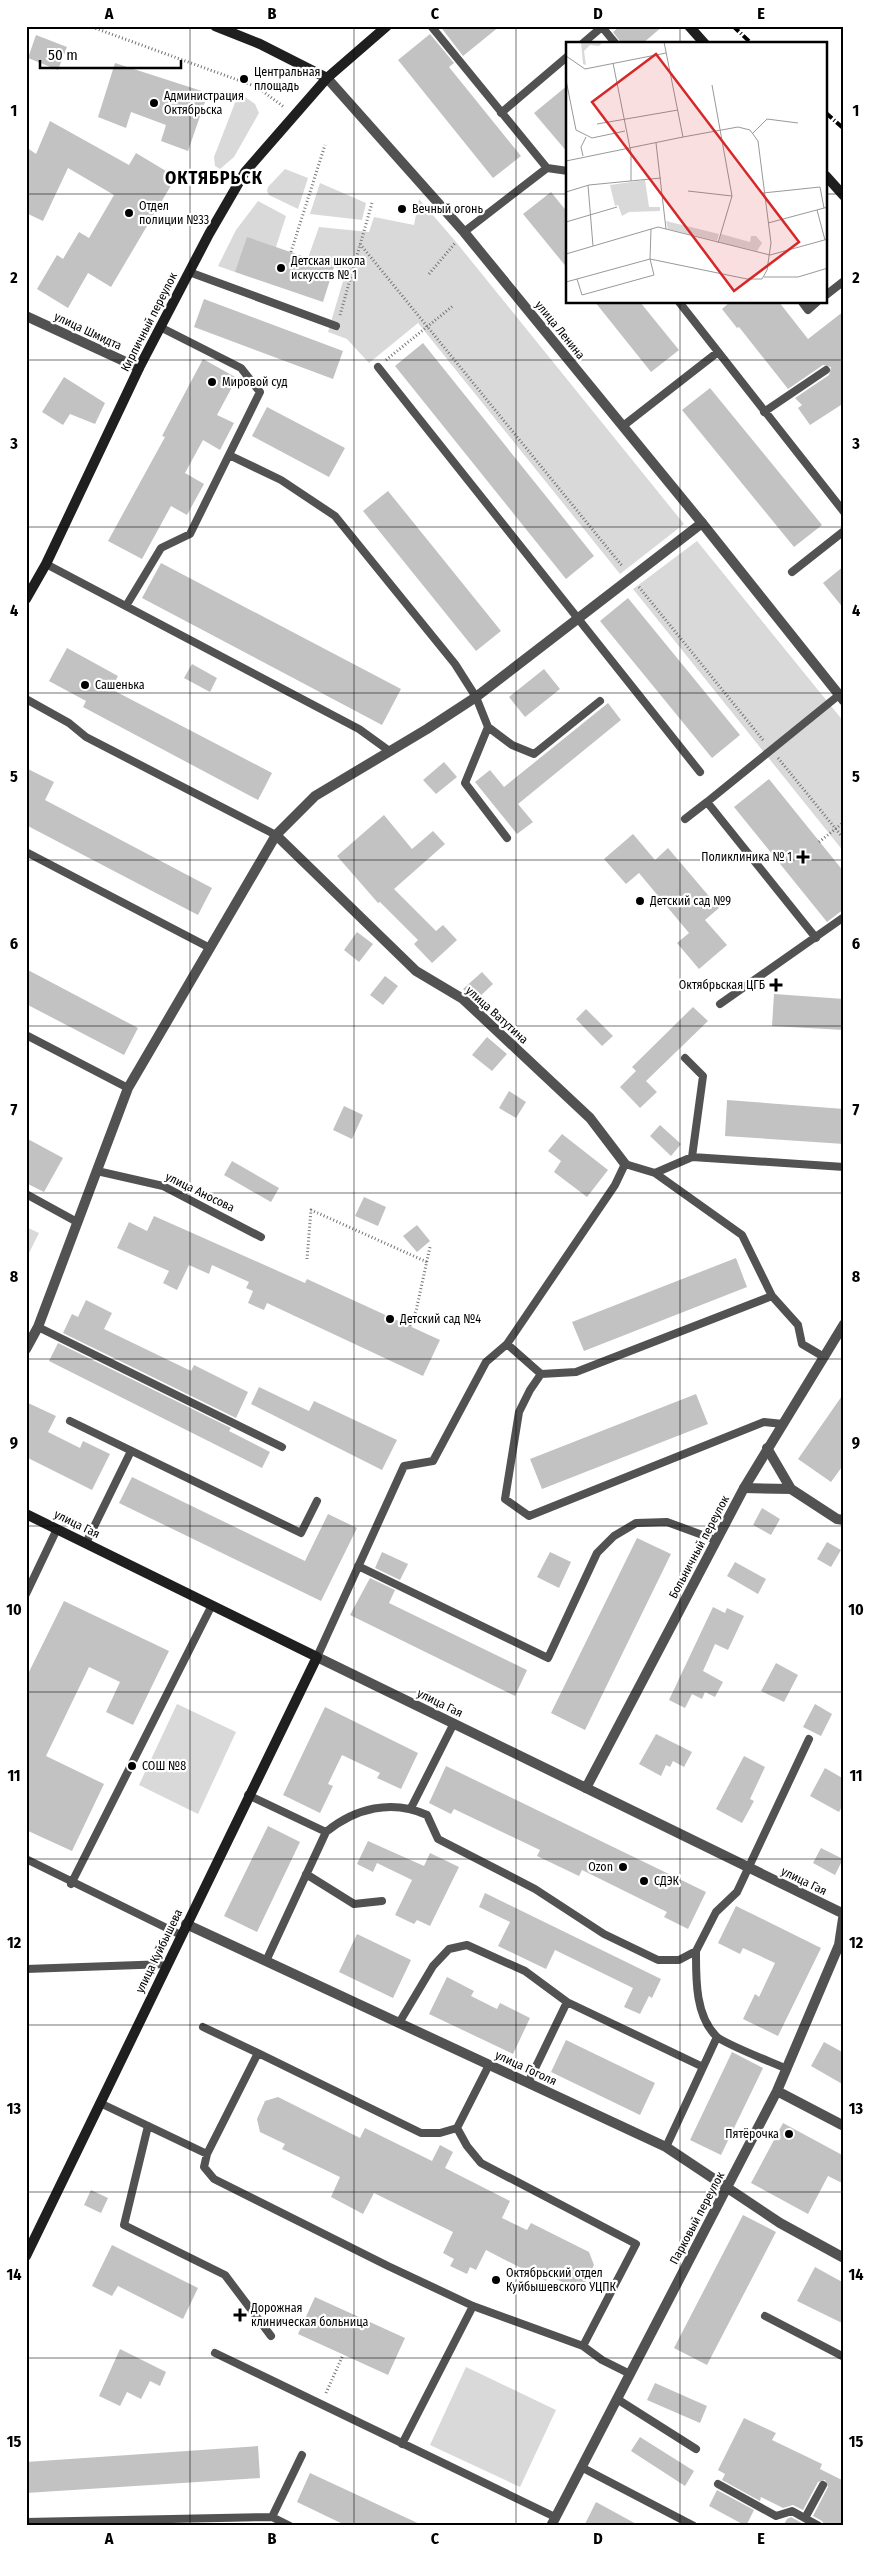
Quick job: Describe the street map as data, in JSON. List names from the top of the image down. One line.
{"streets":{"main road":["Кирпичный переулок","улица Ленина","улица Гая","улица Куйбышева"],"street":["улица Шмидта","улица Ватутина","Больничный переулок","улица Гоголя","Парковый переулок"],"lane":["улица Аносова"]},"crossings":[["Кирпичный переулок","улица Ленина"],["Кирпичный переулок","улица Шмидта"],["улица Гая","Больничный переулок"],["улица Гая","улица Куйбышева"],["улица Гая","Парковый переулок"],["улица Куйбышева","улица Гоголя"],["улица Гоголя","Парковый переулок"]],"districts":["ОКТЯБРЬСК"],"places":{"other":["Центральная площадь","Администрация Октябрьска","Вечный огонь","Отдел полиции №33","Детская школа искусств № 1","Мировой суд","Сашенька","Детский сад №9","Детский сад №4","СОШ №8","Ozon","СДЭК","Пятёрочка","Октябрьский отдел Куйбышевского УЦПК"],"health":["Поликлиника № 1","Октябрьская ЦГБ","Дорожная клиническая больница"]},"scale_bar":"50 m","grid":{"columns":["A","B","C","D","E"],"rows":["1","2","3","4","5","6","7","8","9","10","11","12","13","14","15"]}}
